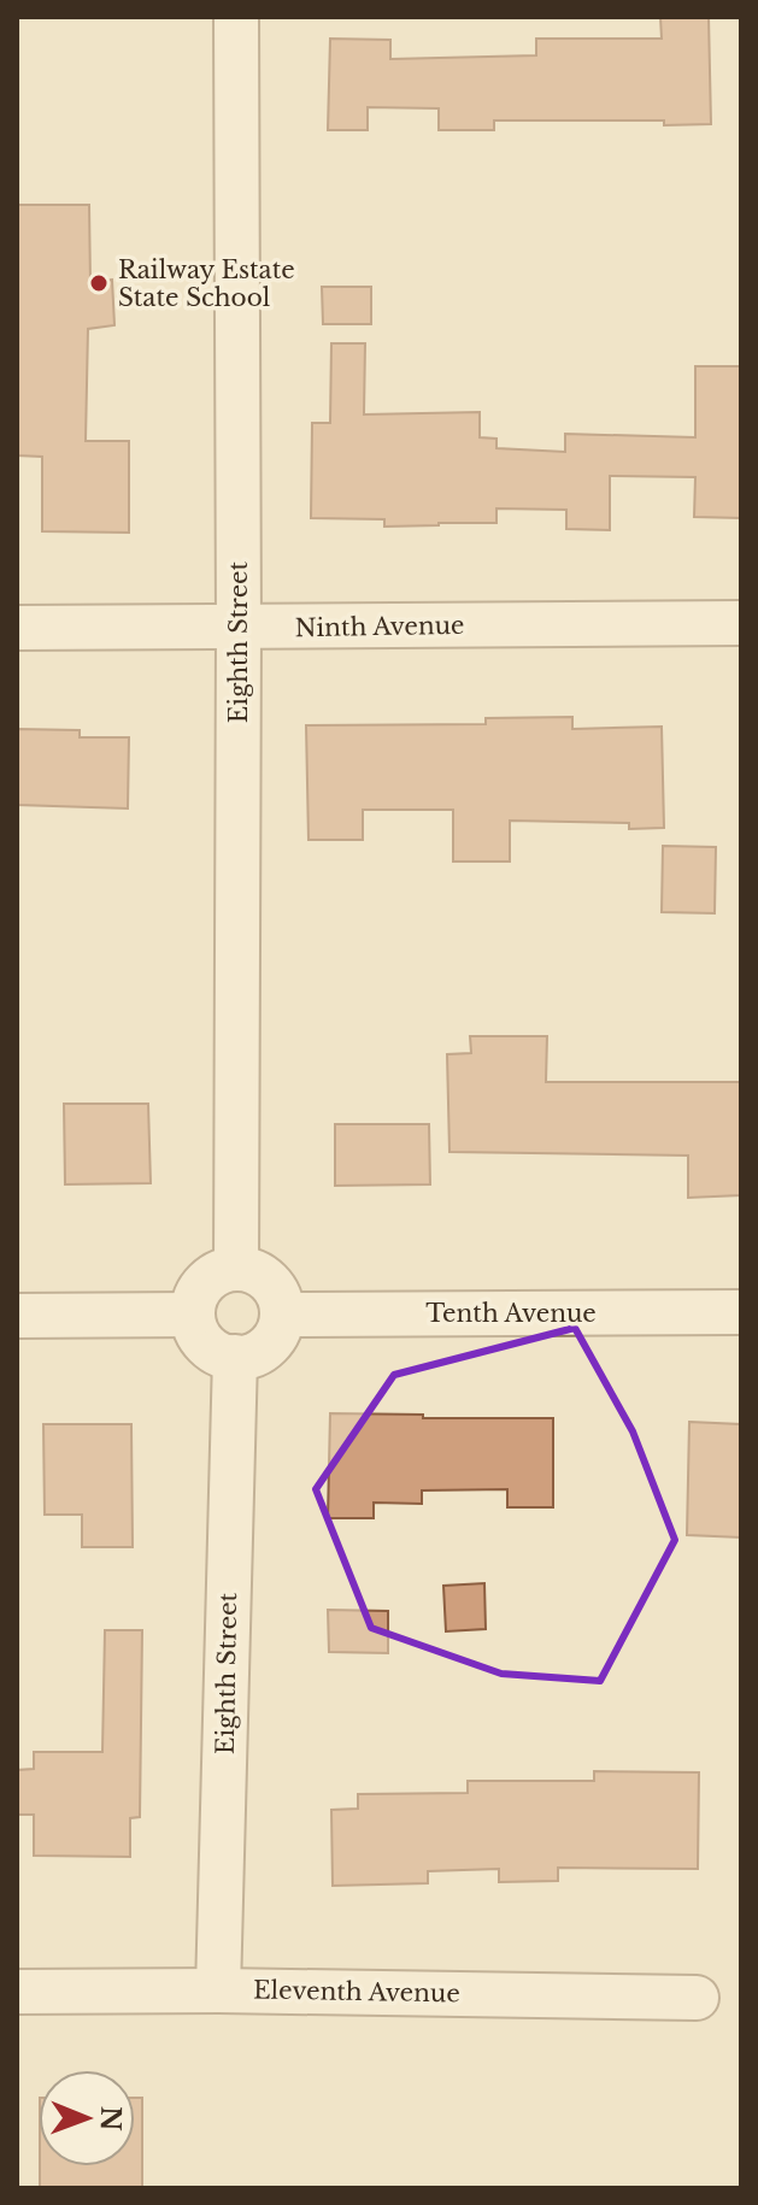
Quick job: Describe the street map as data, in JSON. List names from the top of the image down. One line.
{"streets":{"street":["Ninth Avenue","Eighth Street","Tenth Avenue","Eleventh Avenue"]},"crossings":[["Ninth Avenue","Eighth Street"],["Eighth Street","Tenth Avenue"],["Eighth Street","Eleventh Avenue"]],"places":["Railway Estate State School"],"north":"right"}
